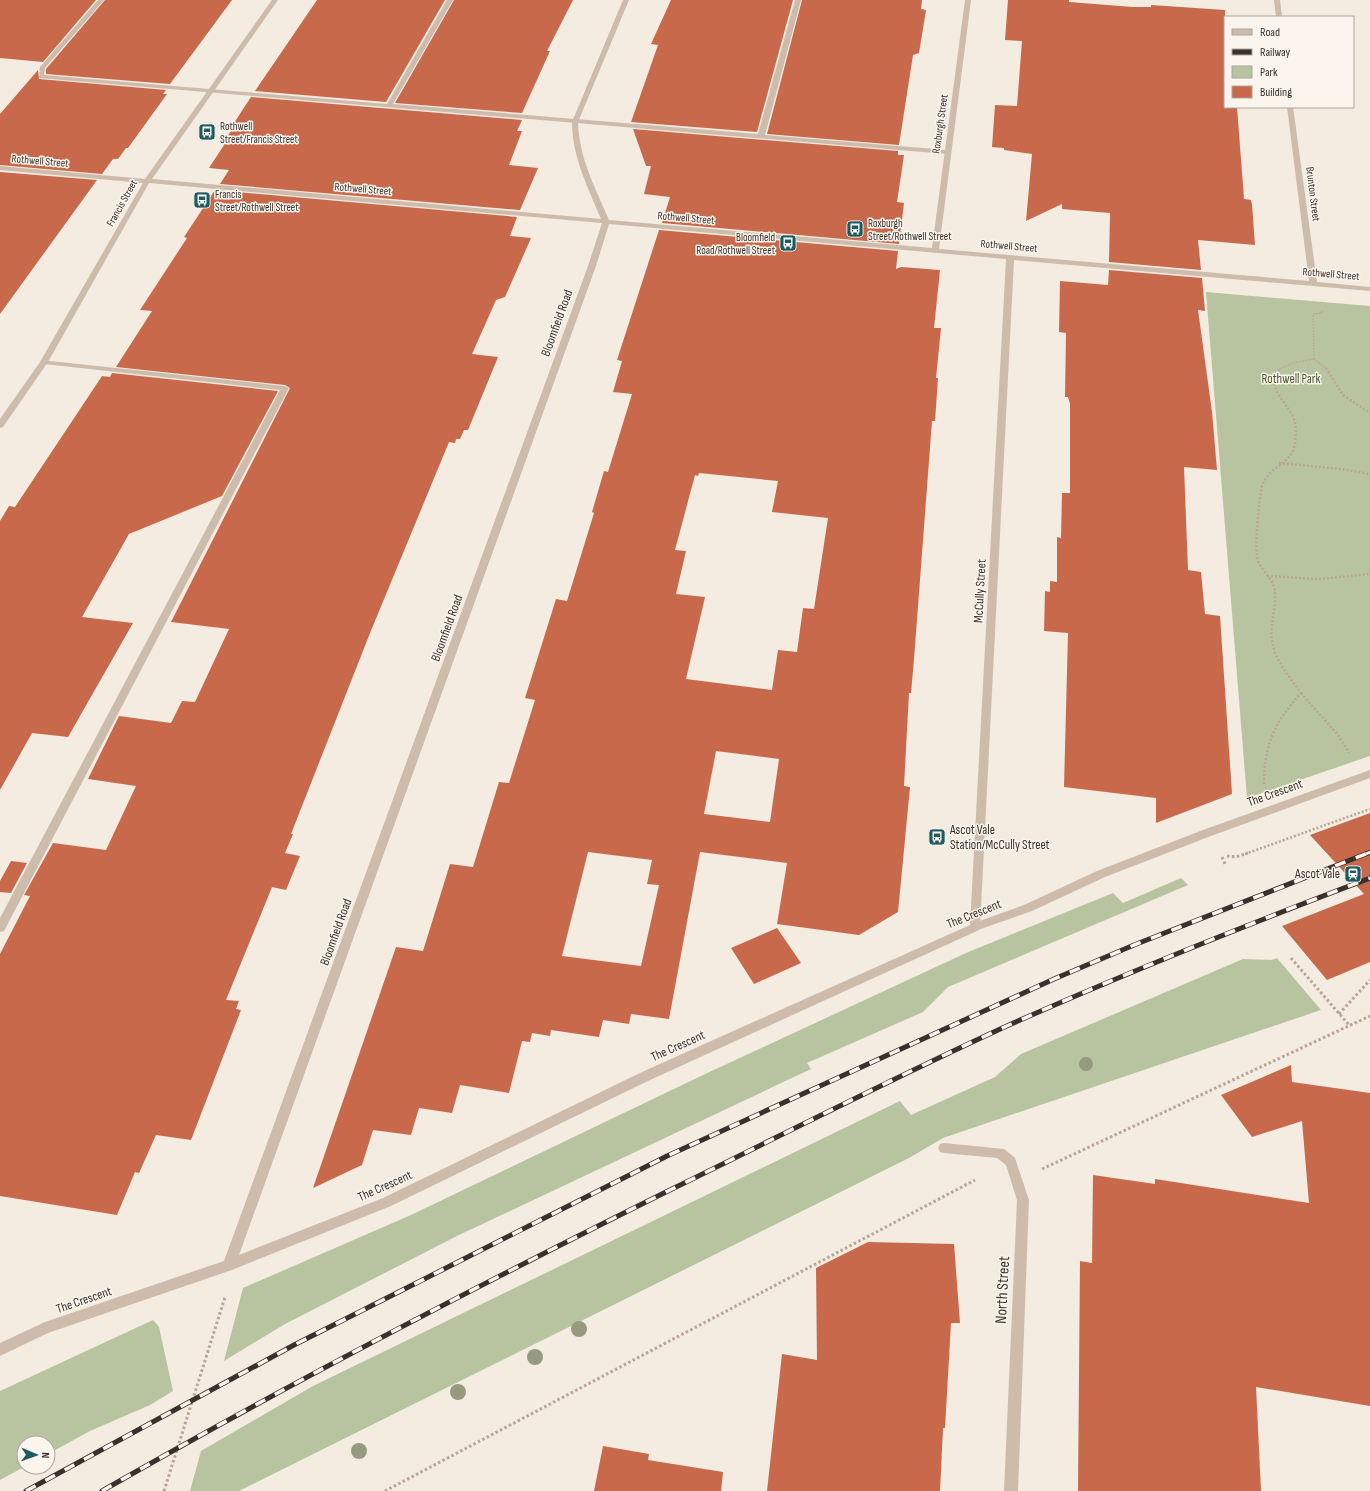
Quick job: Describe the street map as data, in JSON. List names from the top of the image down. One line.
{"streets":{"street":["Roxburgh Street","Rothwell Street","Brunton Street","Francis Street","Bloomfield Road","McCully Street","The Crescent","North Street"]},"crossings":[["Roxburgh Street","Rothwell Street"],["Rothwell Street","Brunton Street"],["Rothwell Street","Francis Street"],["Rothwell Street","Bloomfield Road"],["Rothwell Street","McCully Street"],["Bloomfield Road","The Crescent"],["McCully Street","The Crescent"]],"parks":["Rothwell Park"],"places":{"bus stop":["Rothwell Street/Francis Street","Francis Street/Rothwell Street","Roxburgh Street/Rothwell Street","Bloomfield Road/Rothwell Street","Ascot Vale Station/McCully Street"],"station":["Ascot Vale"]},"legend":["Road","Railway","Park","Building"],"north":"right"}
